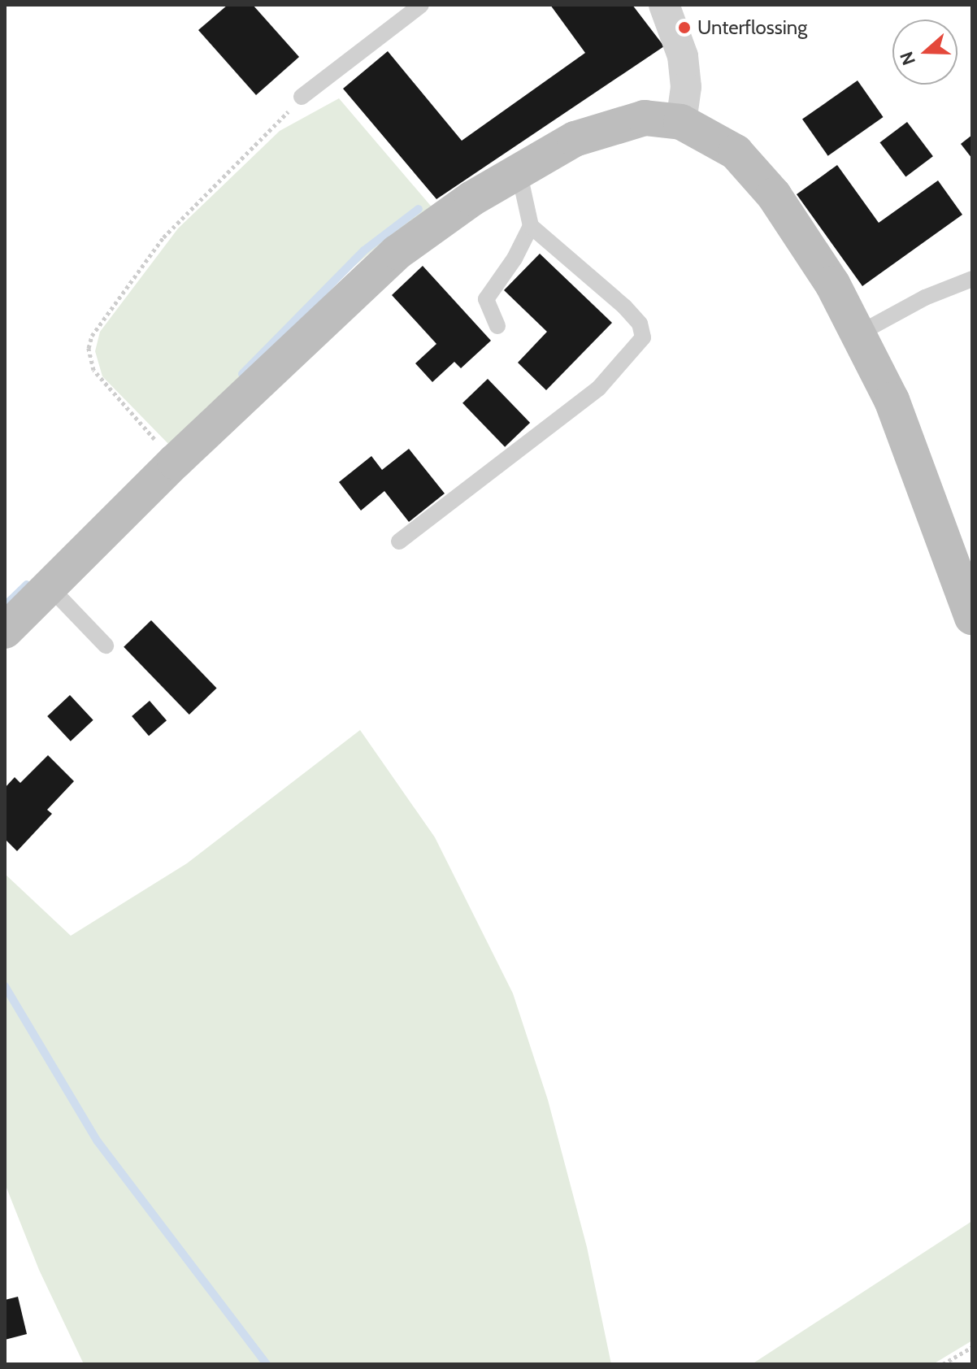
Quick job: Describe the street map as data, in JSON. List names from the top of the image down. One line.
{"places":["Unterflossing"],"north":"left"}
